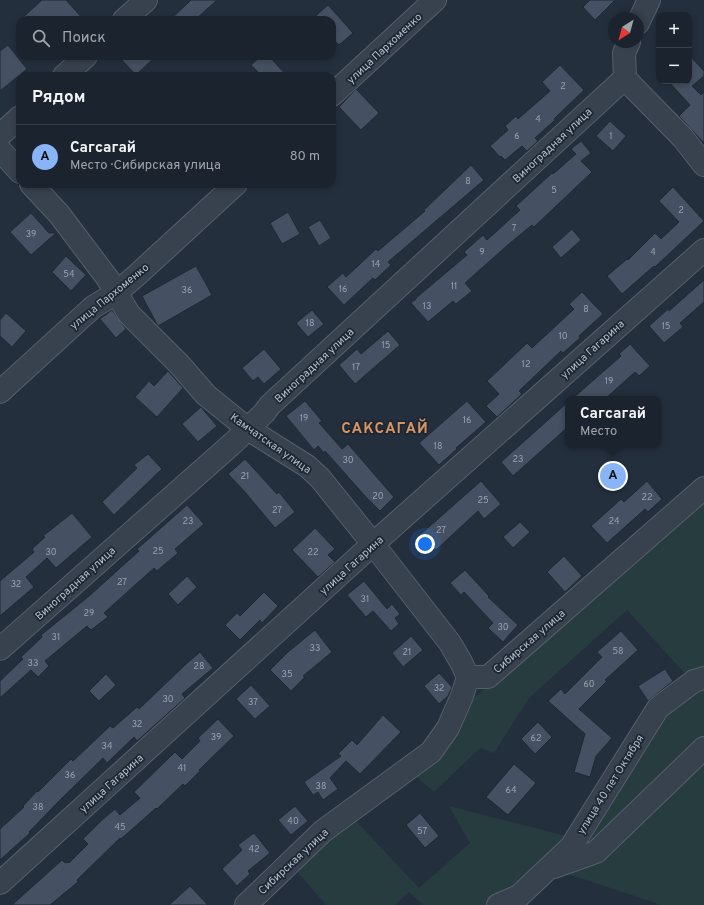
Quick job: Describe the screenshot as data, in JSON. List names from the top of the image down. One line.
{"streets":{"street":["улица Пархоменко","Виноградная улица","улица Гагарина","Камчатская улица","Сибирская улица","улица 40 лет Октября"]},"crossings":[["улица Пархоменко","Камчатская улица"],["Виноградная улица","Камчатская улица"],["улица Гагарина","Камчатская улица"],["Камчатская улица","Сибирская улица"]],"districts":["САКСАГАЙ"],"house_numbers":["2","4","6","1","8","5","2","7","39","9","4","14","54","11","16","36","13","8","18","15","10","15","12","17","19","19","16","18","23","30","21","20","22","25","27","23","24","27","25","30","22","27","32","31","29","30","31","33","58","21","33","28","35","60","32","30","37","32","39","62","34","41","36","38","64","38","40","45","57","42"],"north":"bottom left","page":{"map_buttons":["+","−"],"search":"Поиск","heading":"Рядом","list":[{"mark":"A","name":"Сагсагай","note":"Место · Сибирская улица","value":"80 m"}],"popup":["Сагсагай","Место"],"pins":"A"}}
